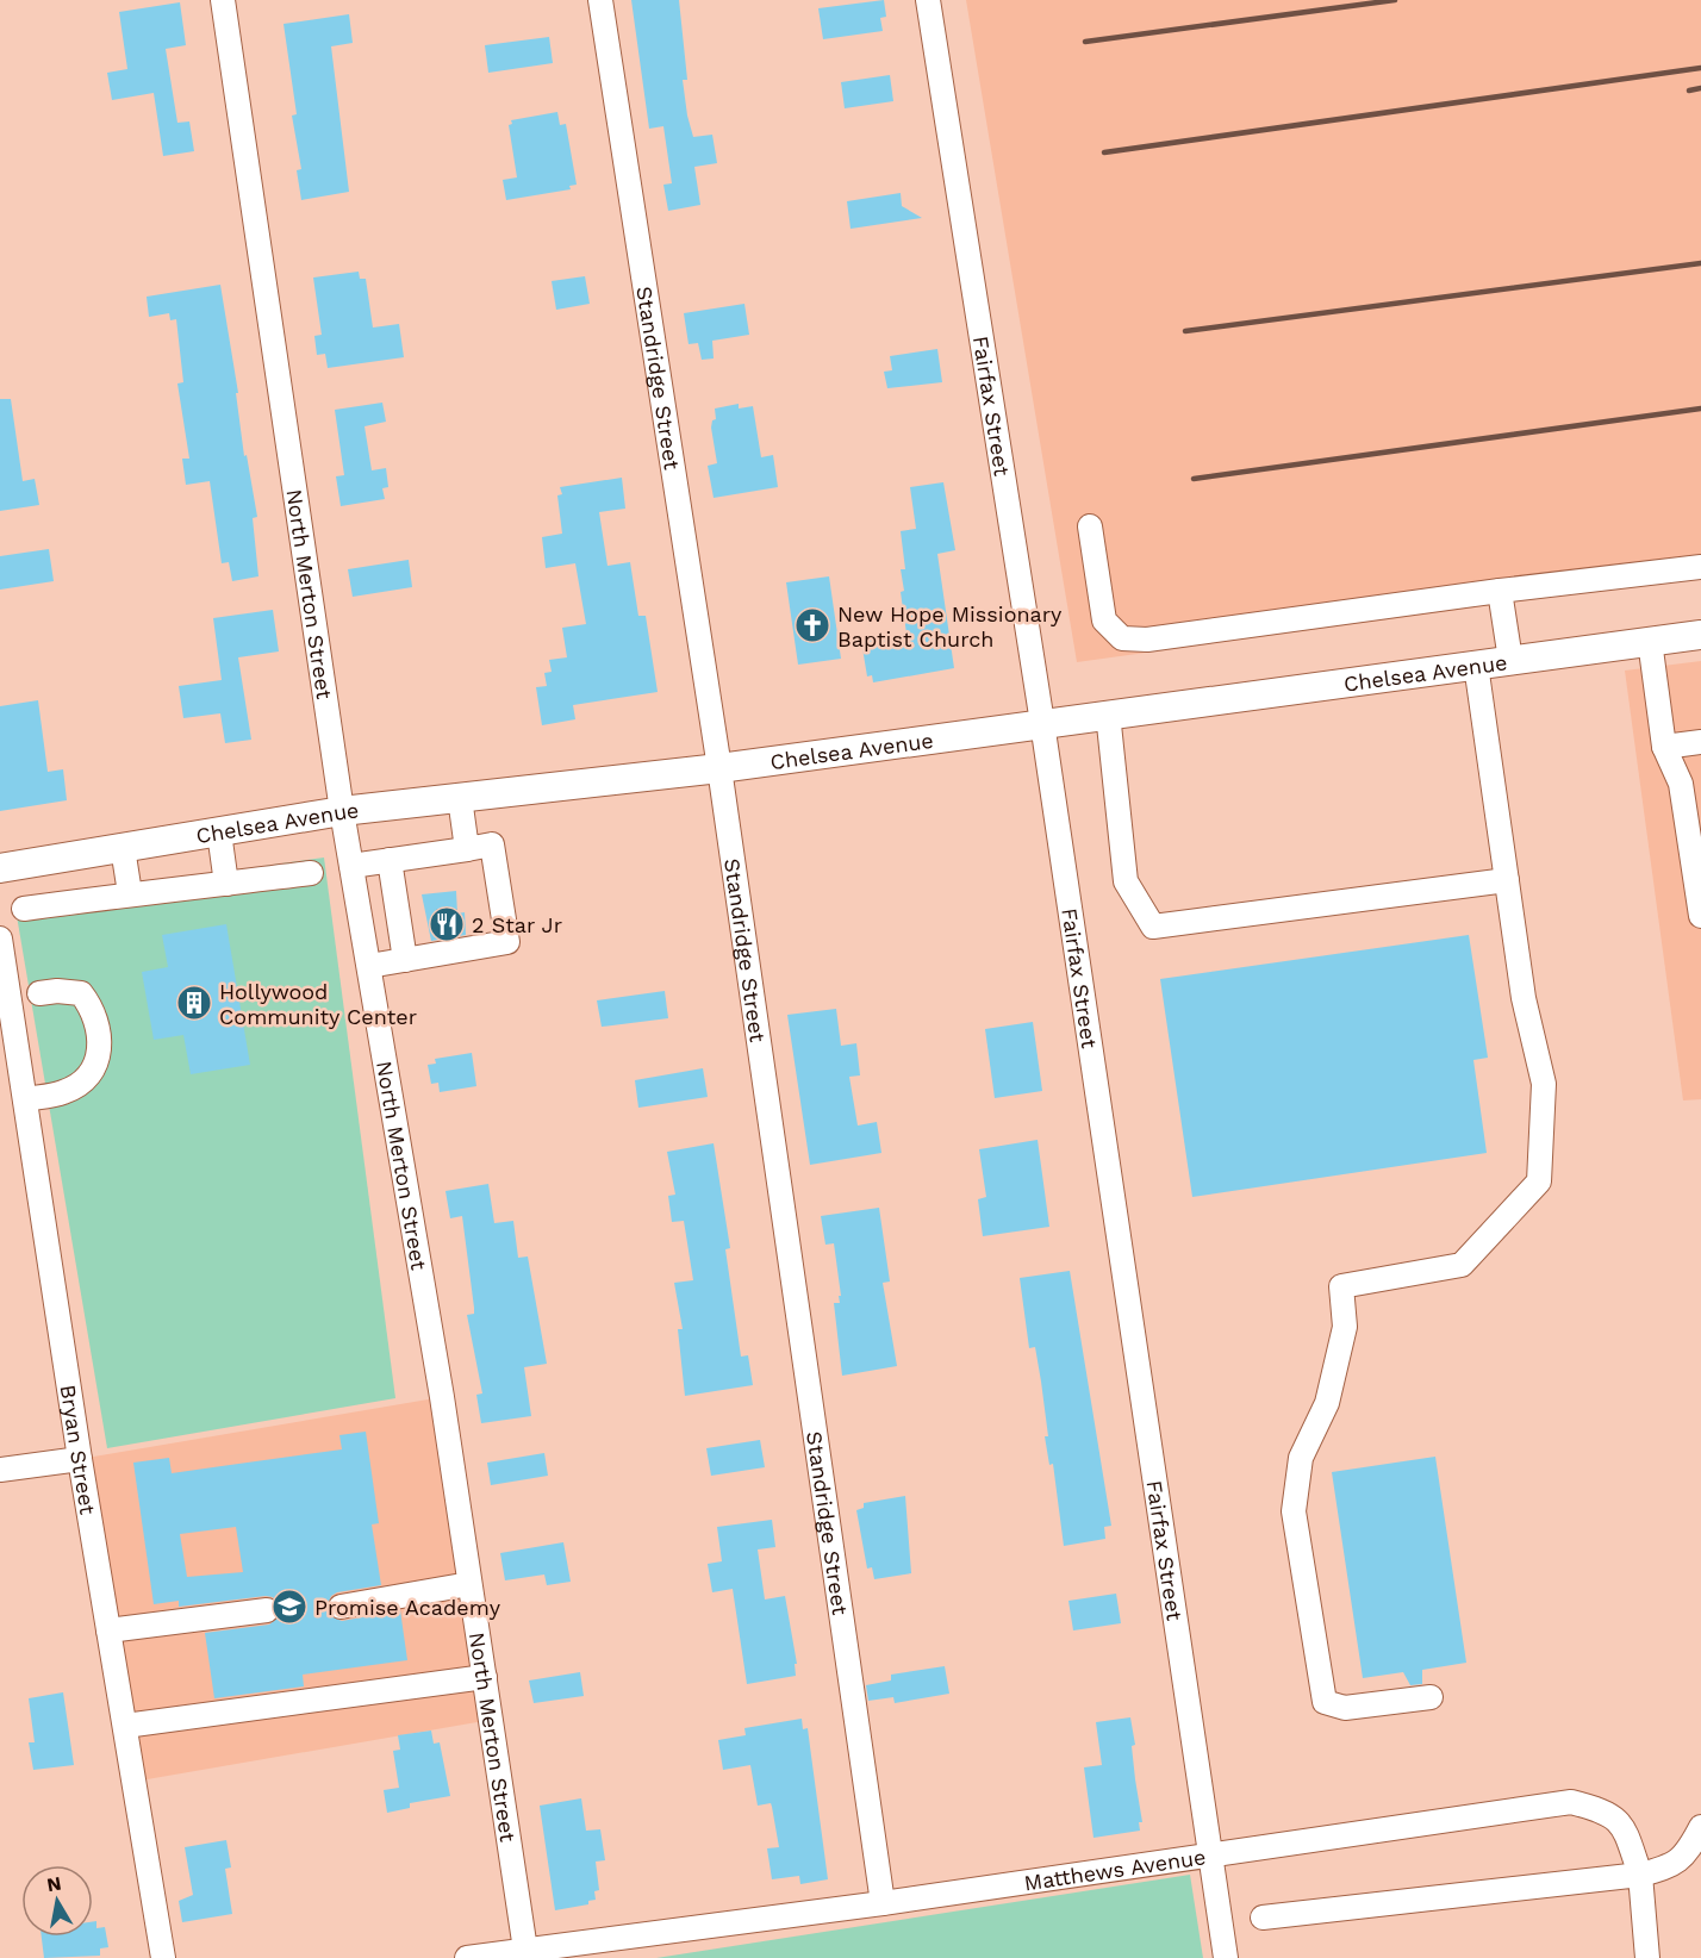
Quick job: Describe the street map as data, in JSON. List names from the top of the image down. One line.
{"streets":{"main road":["Chelsea Avenue"],"street":["Standridge Street","Fairfax Street","North Merton Street","Bryan Street","Matthews Avenue"]},"crossings":[["Standridge Street","Chelsea Avenue"],["Standridge Street","Matthews Avenue"],["Fairfax Street","Chelsea Avenue"],["Fairfax Street","Matthews Avenue"],["North Merton Street","Chelsea Avenue"],["North Merton Street","Matthews Avenue"]],"places":{"church":["New Hope Missionary Baptist Church"],"restaurant":["2 Star Jr"],"building":["Hollywood Community Center"],"school or university":["Promise Academy"]},"north":"top"}
